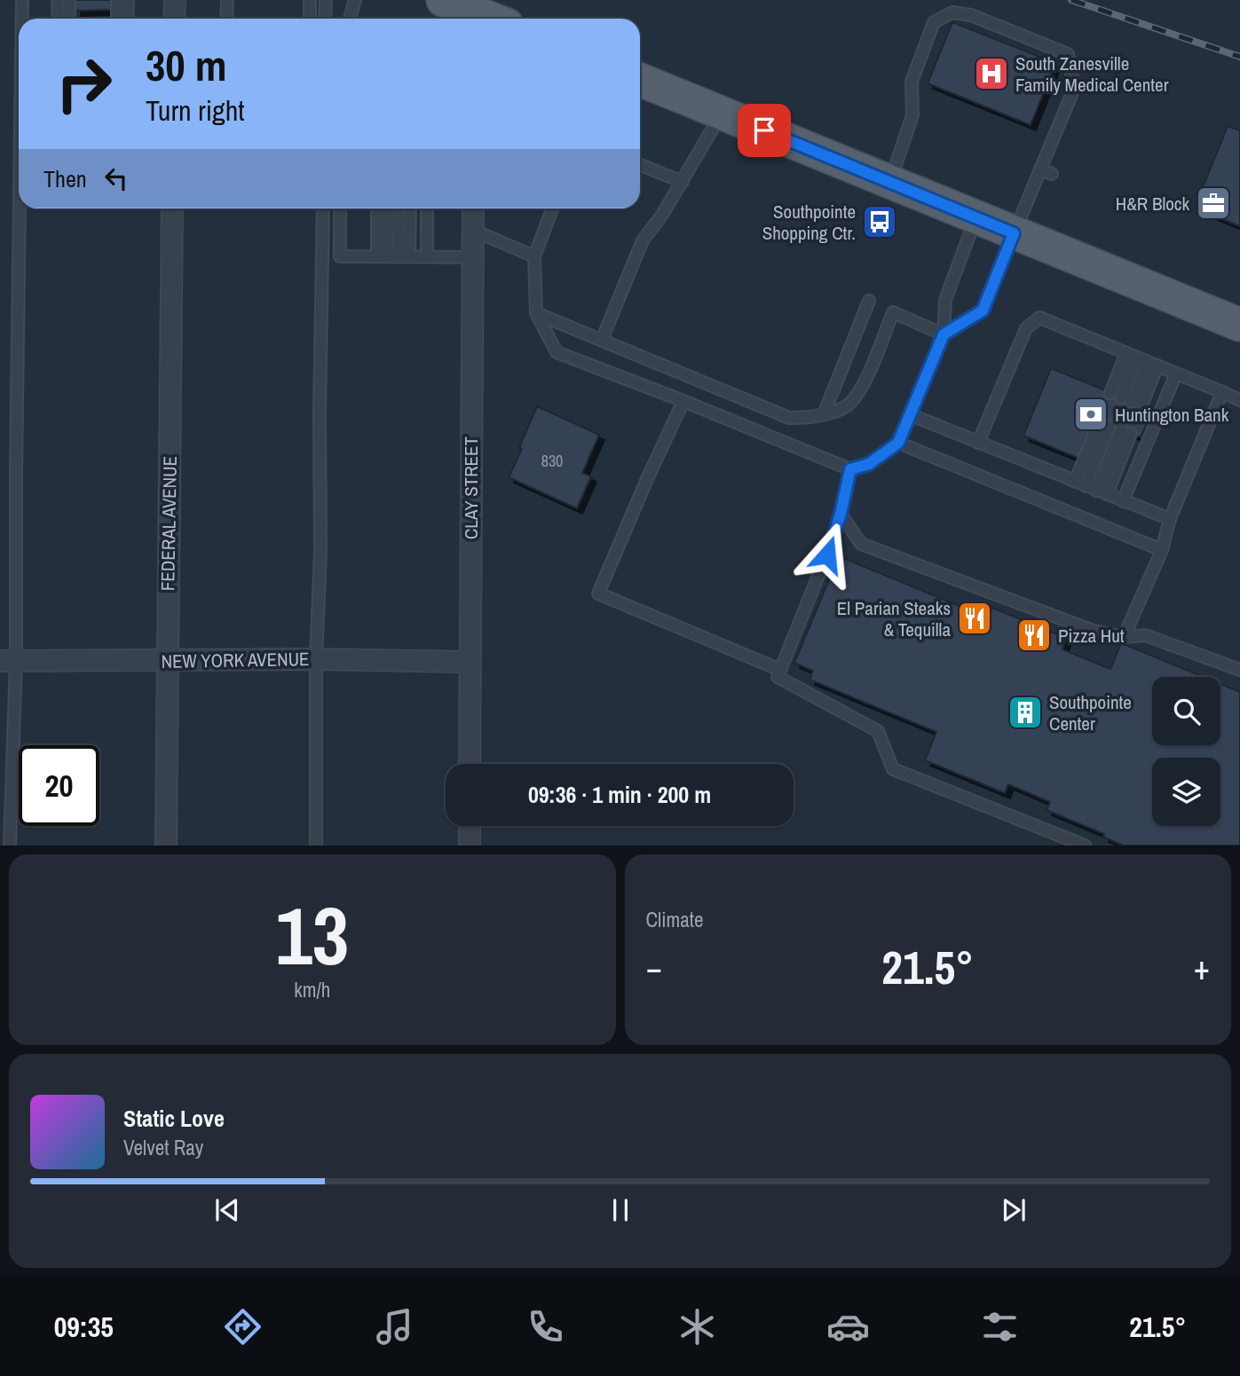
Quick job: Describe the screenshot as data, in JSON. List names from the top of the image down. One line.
{"streets":{"street":["CLAY STREET","FEDERAL AVENUE","NEW YORK AVENUE"]},"crossings":[["CLAY STREET","NEW YORK AVENUE"],["FEDERAL AVENUE","NEW YORK AVENUE"]],"places":{"hospital":["South Zanesville Family Medical Center"],"office":["H&R Block"],"bus stop":["Southpointe Shopping Ctr."],"bank":["Huntington Bank"],"restaurant":["El Parian Steaks & Tequilla","Pizza Hut"],"building":["Southpointe Center"]},"house_numbers":["830"],"page":{"turn":["30 m","Turn right"],"then":"Then","limit":"20","trip":"09:36 · 1 min · 200 m","tile":[["13","km/h"],"Climate"],"heat":["−","21.5°","+"],"song":["Static Love","Velvet Ray"],"tabs":["09:35","21.5°"]}}
